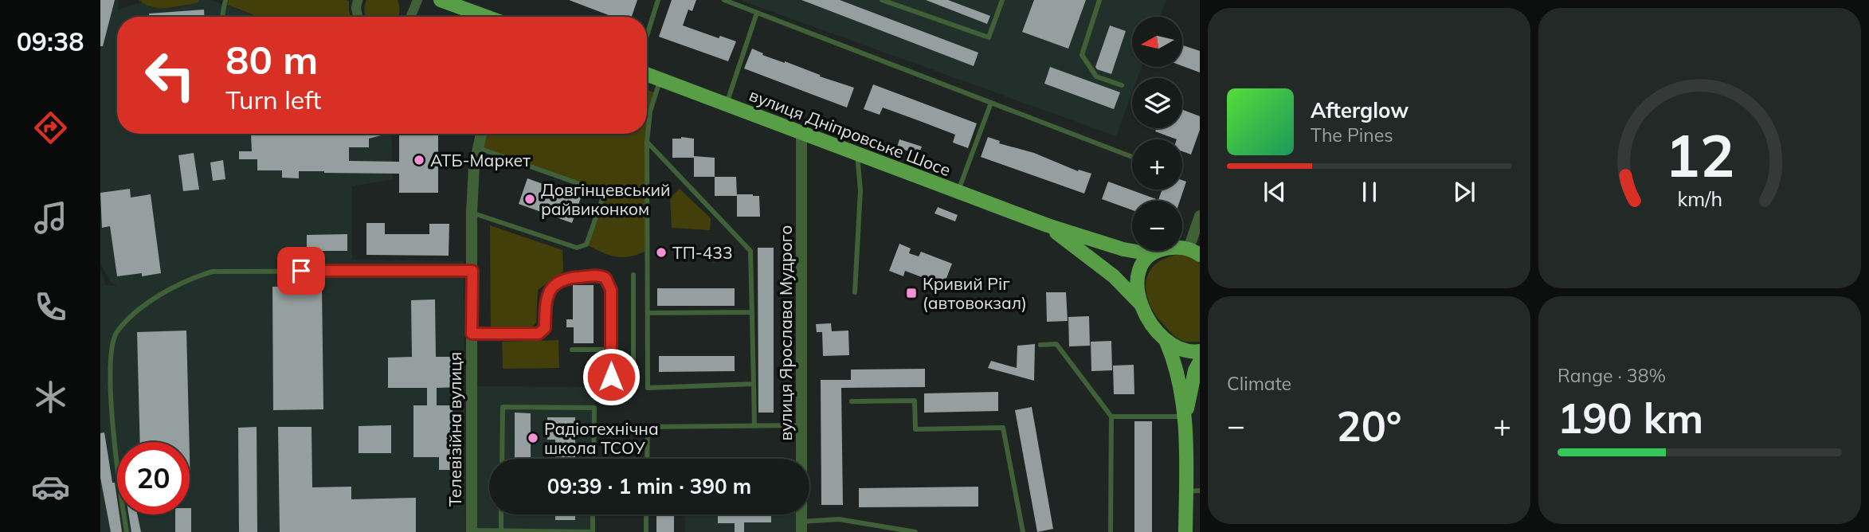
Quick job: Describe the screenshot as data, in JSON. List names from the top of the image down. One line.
{"streets":{"main road":["вулиця Дніпровське Шосе"],"street":["вулиця Ярослава Мудрого","Телевізійна вулиця"]},"crossings":[["вулиця Дніпровське Шосе","вулиця Ярослава Мудрого"]],"places":{"other":["АТБ-Маркет","Довгінцевський райвиконком","ТП-433","Радіотехнічна школа ТСОУ"],"transit":["Кривий Ріг (автовокзал)"]},"north":"left","page":{"tabs":"09:38","map_buttons":["+","−"],"turn":["80 m","Turn left"],"song":["Afterglow","The Pines"],"tile":["Climate",["Range · 38%","190 km"]],"heat":["−","20°","+"],"limit":"20","trip":"09:39 · 1 min · 390 m","gauge":["12","km/h"]}}
